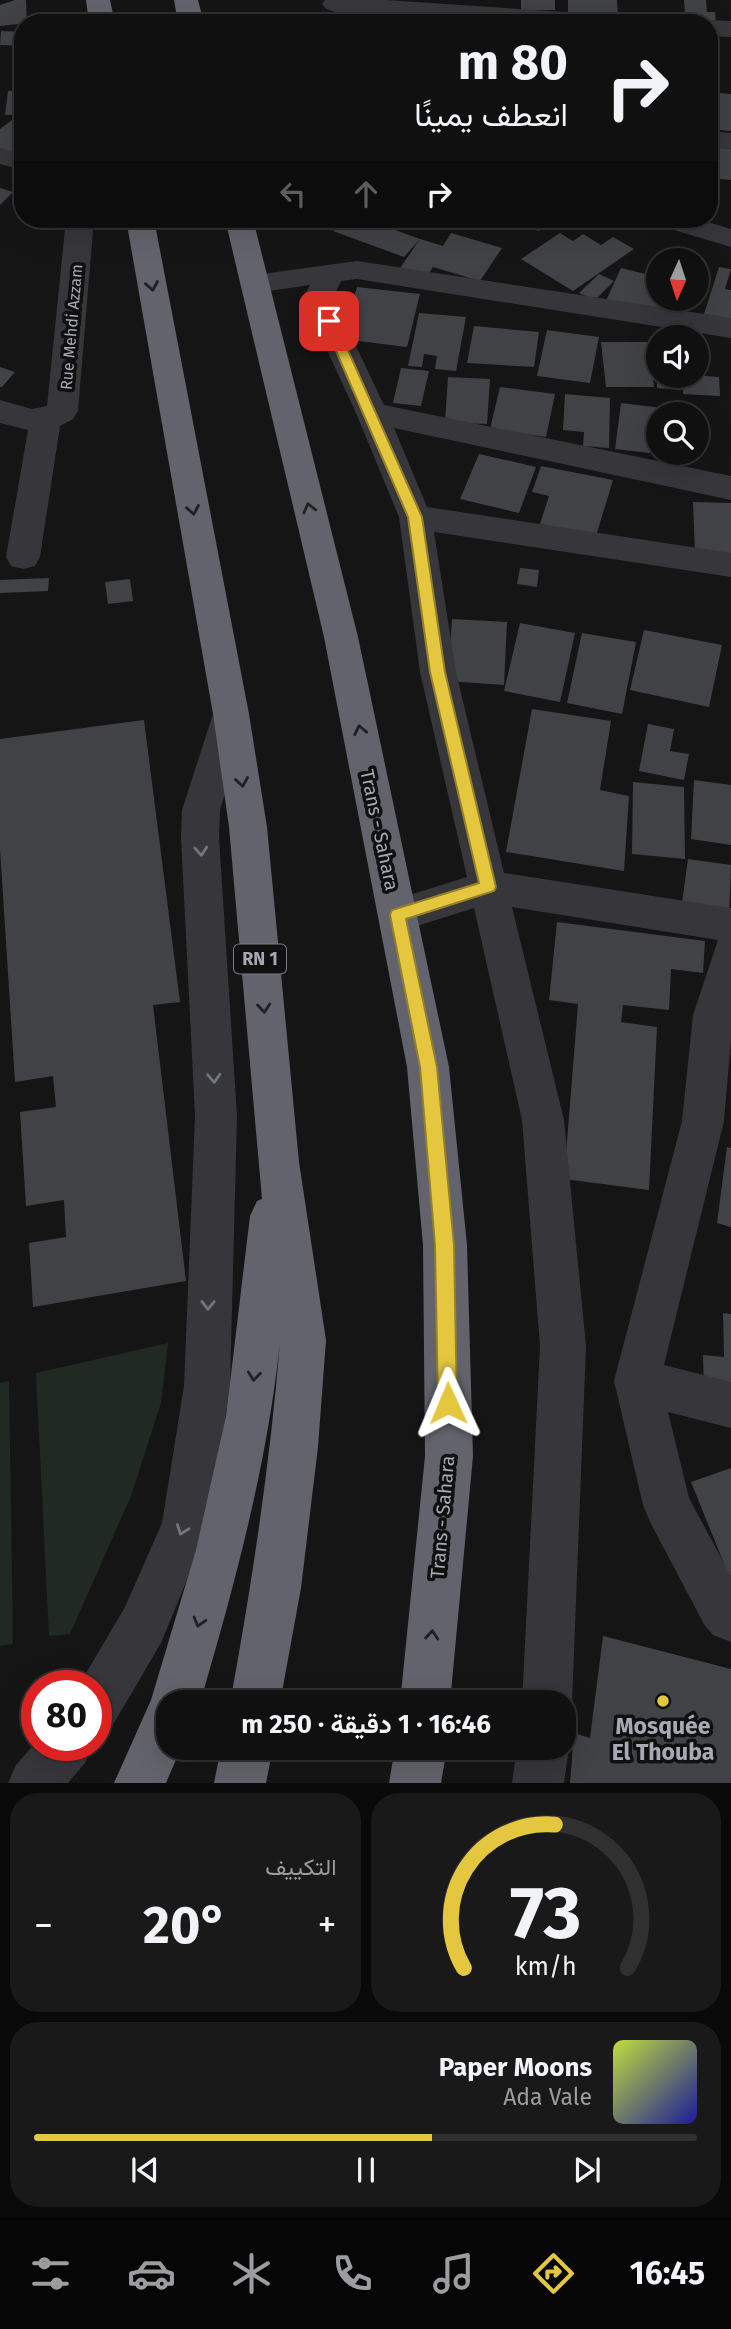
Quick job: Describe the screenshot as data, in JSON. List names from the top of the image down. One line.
{"streets":{"highway":["Trans - Sahara","RN 1"],"street":["Rue Mehdi Azzam"]},"places":["Mosquée El Thouba"],"north":"bottom","page":{"turn":["80 m","انعطف يمينًا"],"limit":"80","trip":"16:46 · 1 دقيقة · 250 m","tile":"التكييف","heat":["−","20°","+"],"song":["Paper Moons","Ada Vale"],"tabs":"16:45","gauge":["73","km/h"]}}
